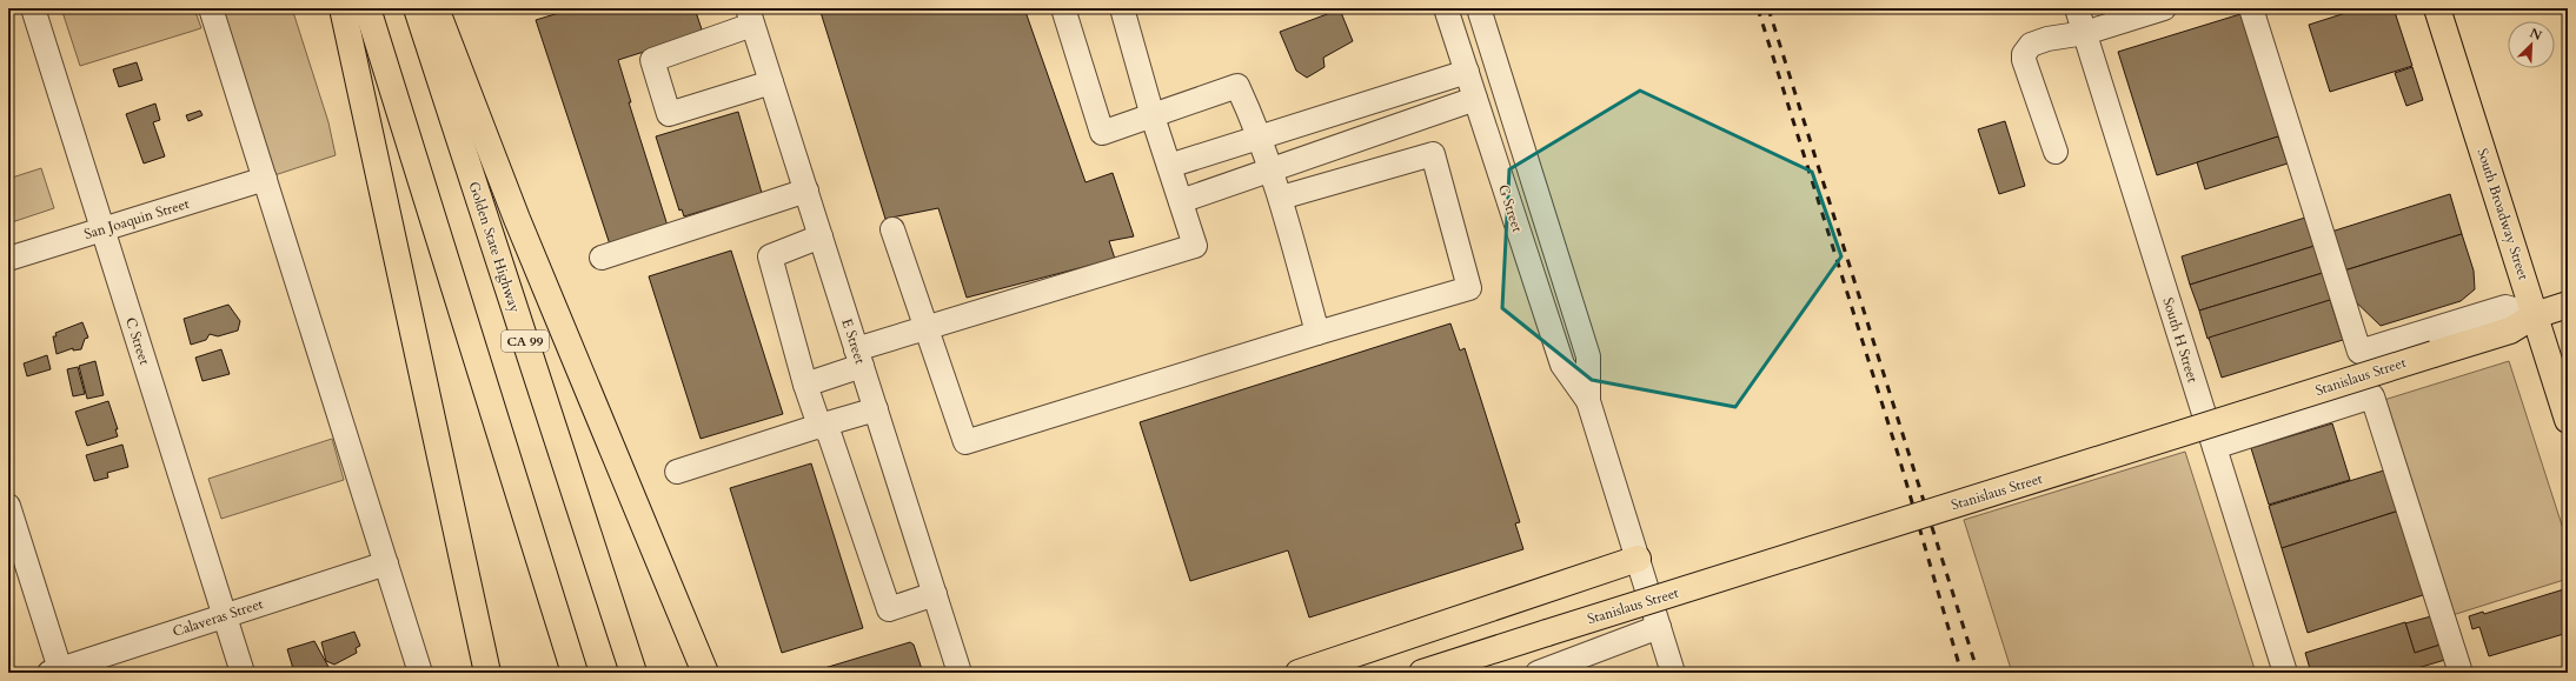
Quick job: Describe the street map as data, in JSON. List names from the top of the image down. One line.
{"streets":{"main road":["South Broadway Street","Golden State Highway","CA 99","Stanislaus Street"],"street":["G Street","San Joaquin Street","South H Street","C Street","E Street","Calaveras Street"]},"crossings":[["South Broadway Street","Stanislaus Street"],["San Joaquin Street","C Street"],["C Street","Calaveras Street"]],"north":"top right"}
